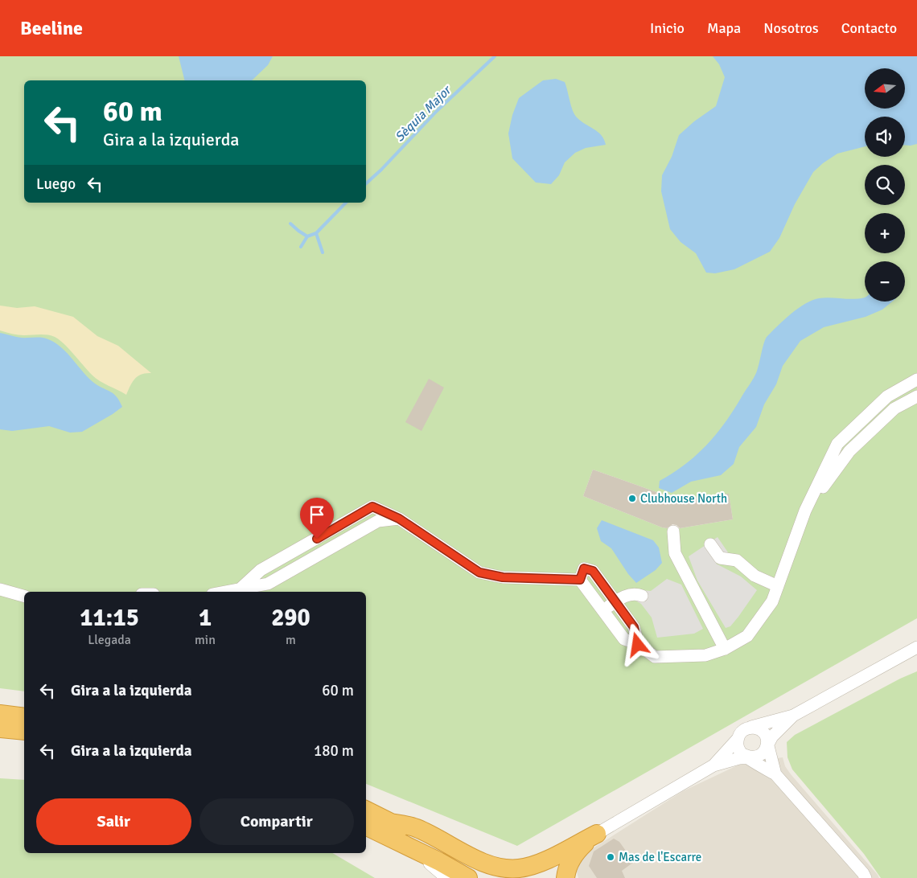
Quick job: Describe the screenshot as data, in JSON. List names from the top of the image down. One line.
{"water":["Sèquia Major"],"places":["Clubhouse North","Mas de l'Escarre"],"north":"left","page":{"header":"Beeline","nav":["Inicio","Mapa","Nosotros","Contacto"],"map_buttons":["+","−"],"turn":["60 m","Gira a la izquierda"],"then":"Luego","eta":["11:15","Llegada","1","min","290","m"],"list":[{"name":"Gira a la izquierda","value":"60 m"},{"name":"Gira a la izquierda","value":"180 m"}],"buttons":["Salir","Compartir"]}}
